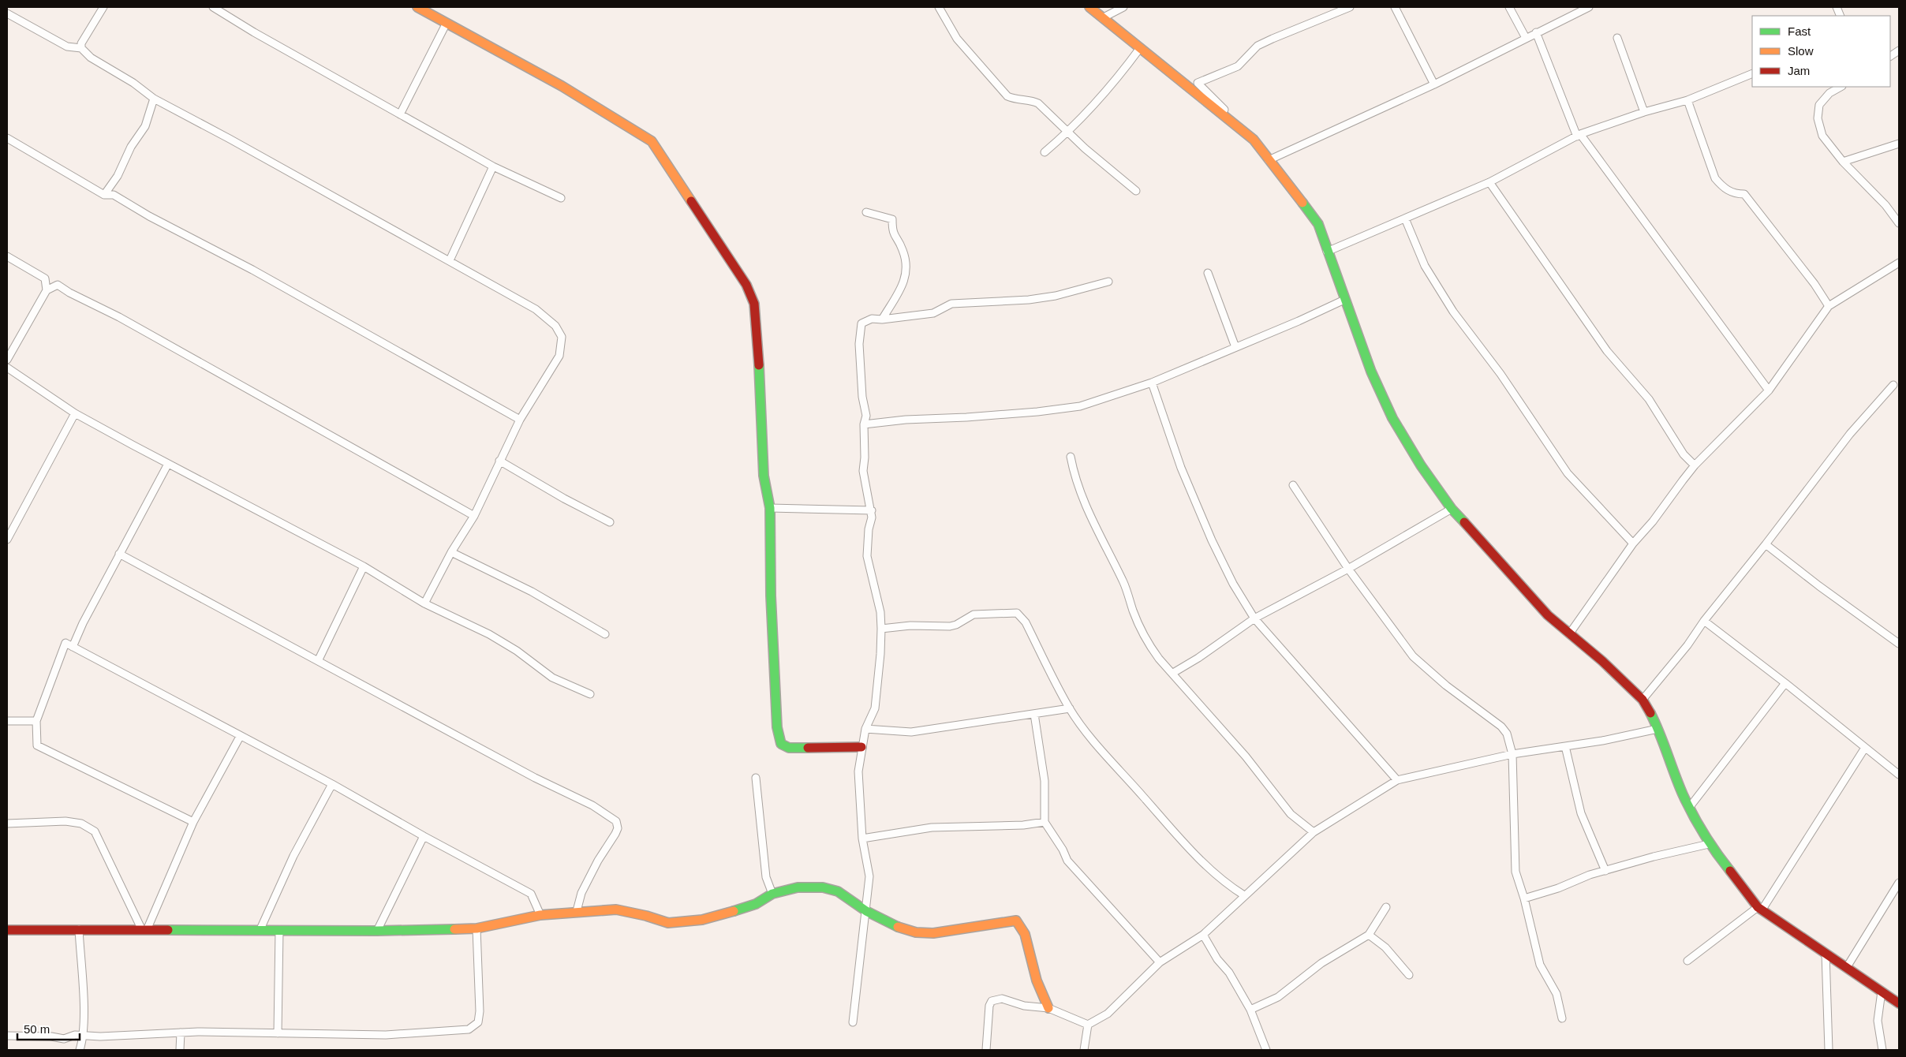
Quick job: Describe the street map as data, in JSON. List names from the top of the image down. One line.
{"legend":["Fast","Slow","Jam"],"scale_bar":"50 m"}
